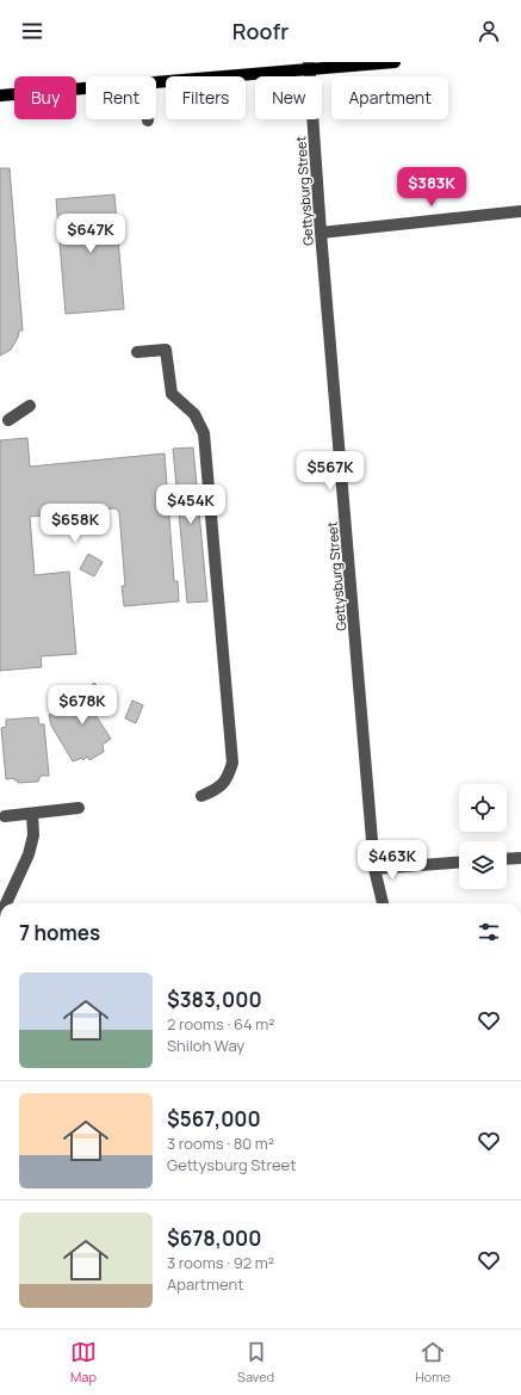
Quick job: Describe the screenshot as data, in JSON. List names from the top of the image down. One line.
{"streets":{"street":["Gettysburg Street"]},"page":{"header":"Roofr","chip":["Buy","Rent","Filters","New","Apartment"],"price":["$383K","$647K","$567K","$454K","$658K","$678K","$463K"],"heading":"7 homes","list":[{"name":"$383,000","note":"2 rooms · 64 m² · Shiloh Way"},{"name":"$567,000","note":"3 rooms · 80 m² · Gettysburg Street"},{"name":"$678,000","note":"3 rooms · 92 m² · Apartment"}],"tabs":["Map","Saved","Home"]}}
